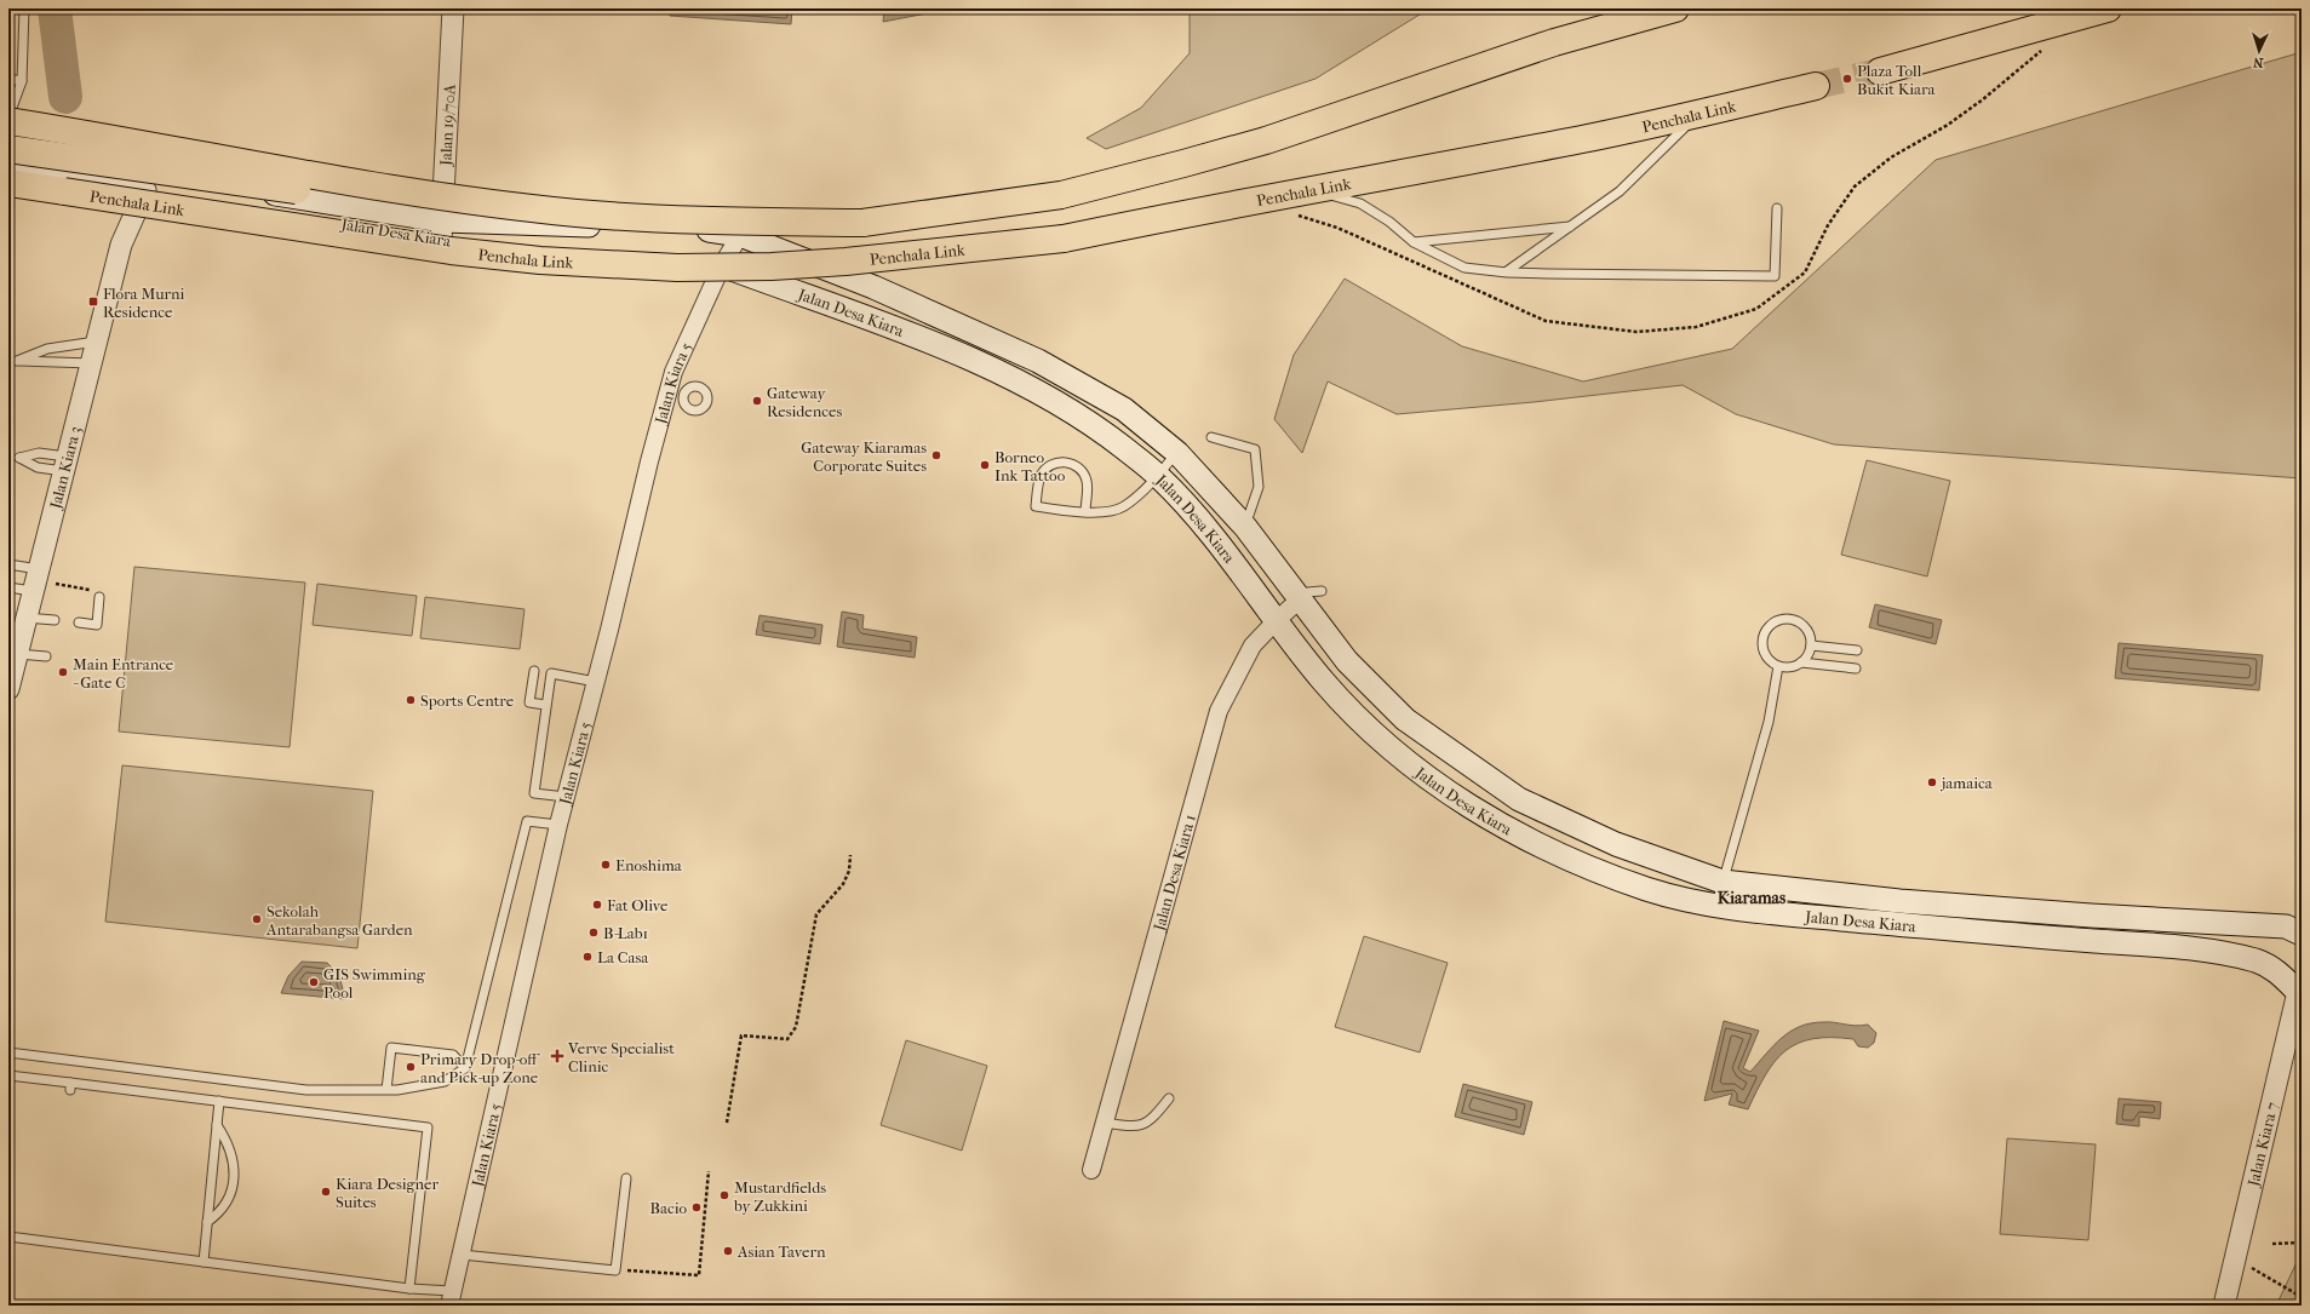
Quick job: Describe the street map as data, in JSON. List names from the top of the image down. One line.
{"streets":{"highway":["Penchala Link"],"main road":["Jalan Desa Kiara"],"street":["Jalan 19/70A","Jalan Kiara 5","Jalan Kiara 3","Jalan Desa Kiara 1","Jalan Kiara 7"]},"crossings":[["Jalan 19/70A","Jalan Desa Kiara"],["Jalan Desa Kiara","Jalan Kiara 5"],["Jalan Desa Kiara","Jalan Kiara 3"],["Jalan Desa Kiara","Jalan Desa Kiara 1"],["Jalan Desa Kiara","Jalan Kiara 7"]],"districts":["Kiaramas"],"places":{"other":["Plaza Toll Bukit Kiara","Gateway Residences","Gateway Kiaramas Corporate Suites","Borneo Ink Tattoo","Main Entrance - Gate C","Sports Centre","jamaica","Enoshima","Fat Olive","Sekolah Antarabangsa Garden","B-Lab1","La Casa","GIS Swimming Pool","Primary Drop-off and Pick-up Zone","Kiara Designer Suites","Mustardfields by Zukkini","Bacio","Asian Tavern"],"transit":["Flora Murni Residence"],"health":["Verve Specialist Clinic"]},"north":"bottom"}
